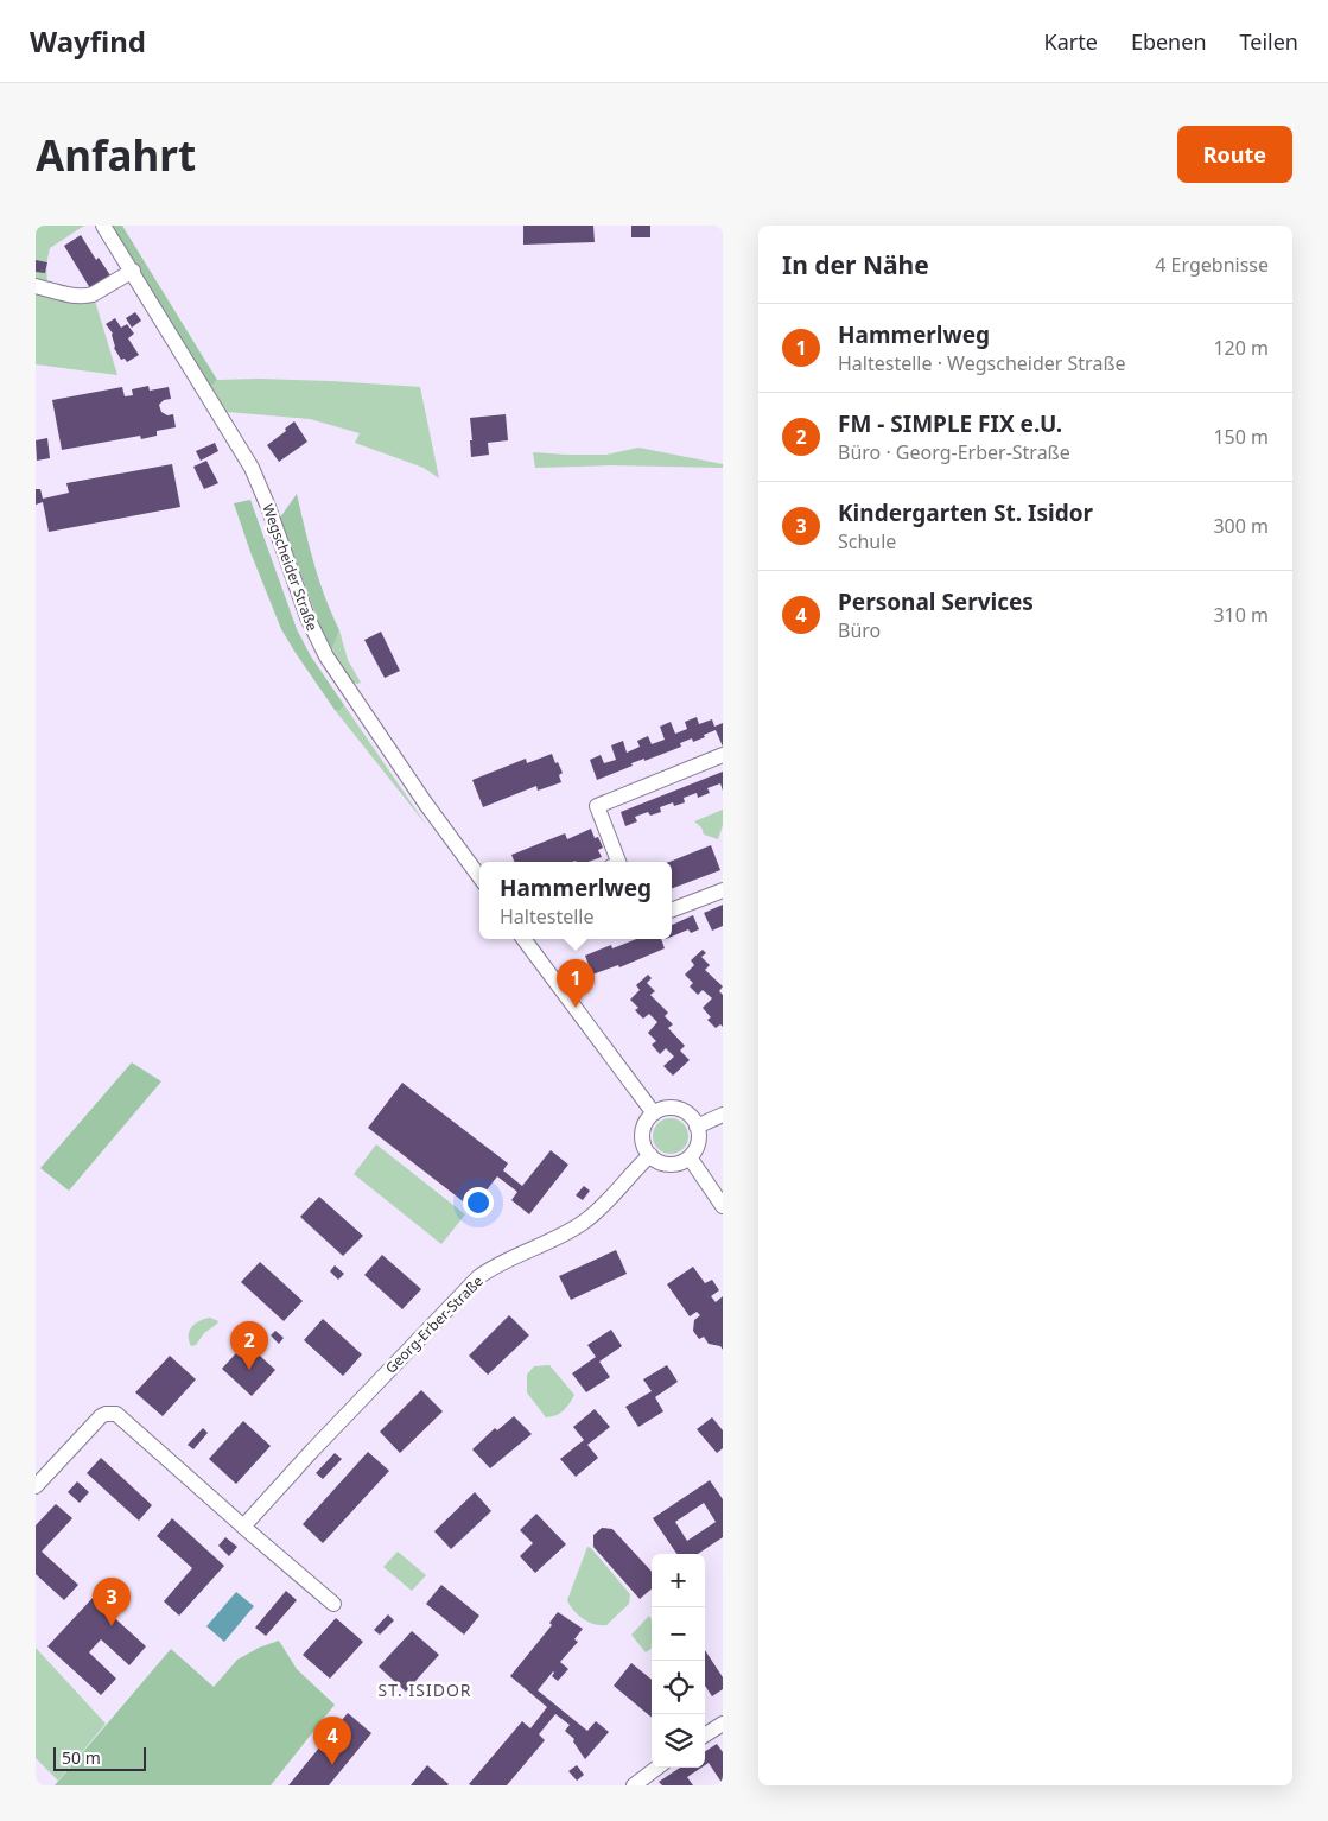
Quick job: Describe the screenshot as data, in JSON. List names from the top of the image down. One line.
{"streets":{"street":["Wegscheider Straße","Georg-Erber-Straße"]},"districts":["ST. ISIDOR"],"scale_bar":"50 m","page":{"header":"Wayfind","nav":["Karte","Ebenen","Teilen"],"buttons":"Route","title":"Anfahrt","heading":["In der Nähe","4 Ergebnisse"],"list":[{"mark":"1","name":"Hammerlweg","note":"Haltestelle · Wegscheider Straße","value":"120 m"},{"mark":"2","name":"FM - SIMPLE FIX e.U.","note":"Büro · Georg-Erber-Straße","value":"150 m"},{"mark":"3","name":"Kindergarten St. Isidor","note":"Schule","value":"300 m"},{"mark":"4","name":"Personal Services","note":"Büro","value":"310 m"}],"popup":["Hammerlweg","Haltestelle"],"pins":["1","2","3","4"],"map_buttons":["+","−"],"scale":"50 m"}}
